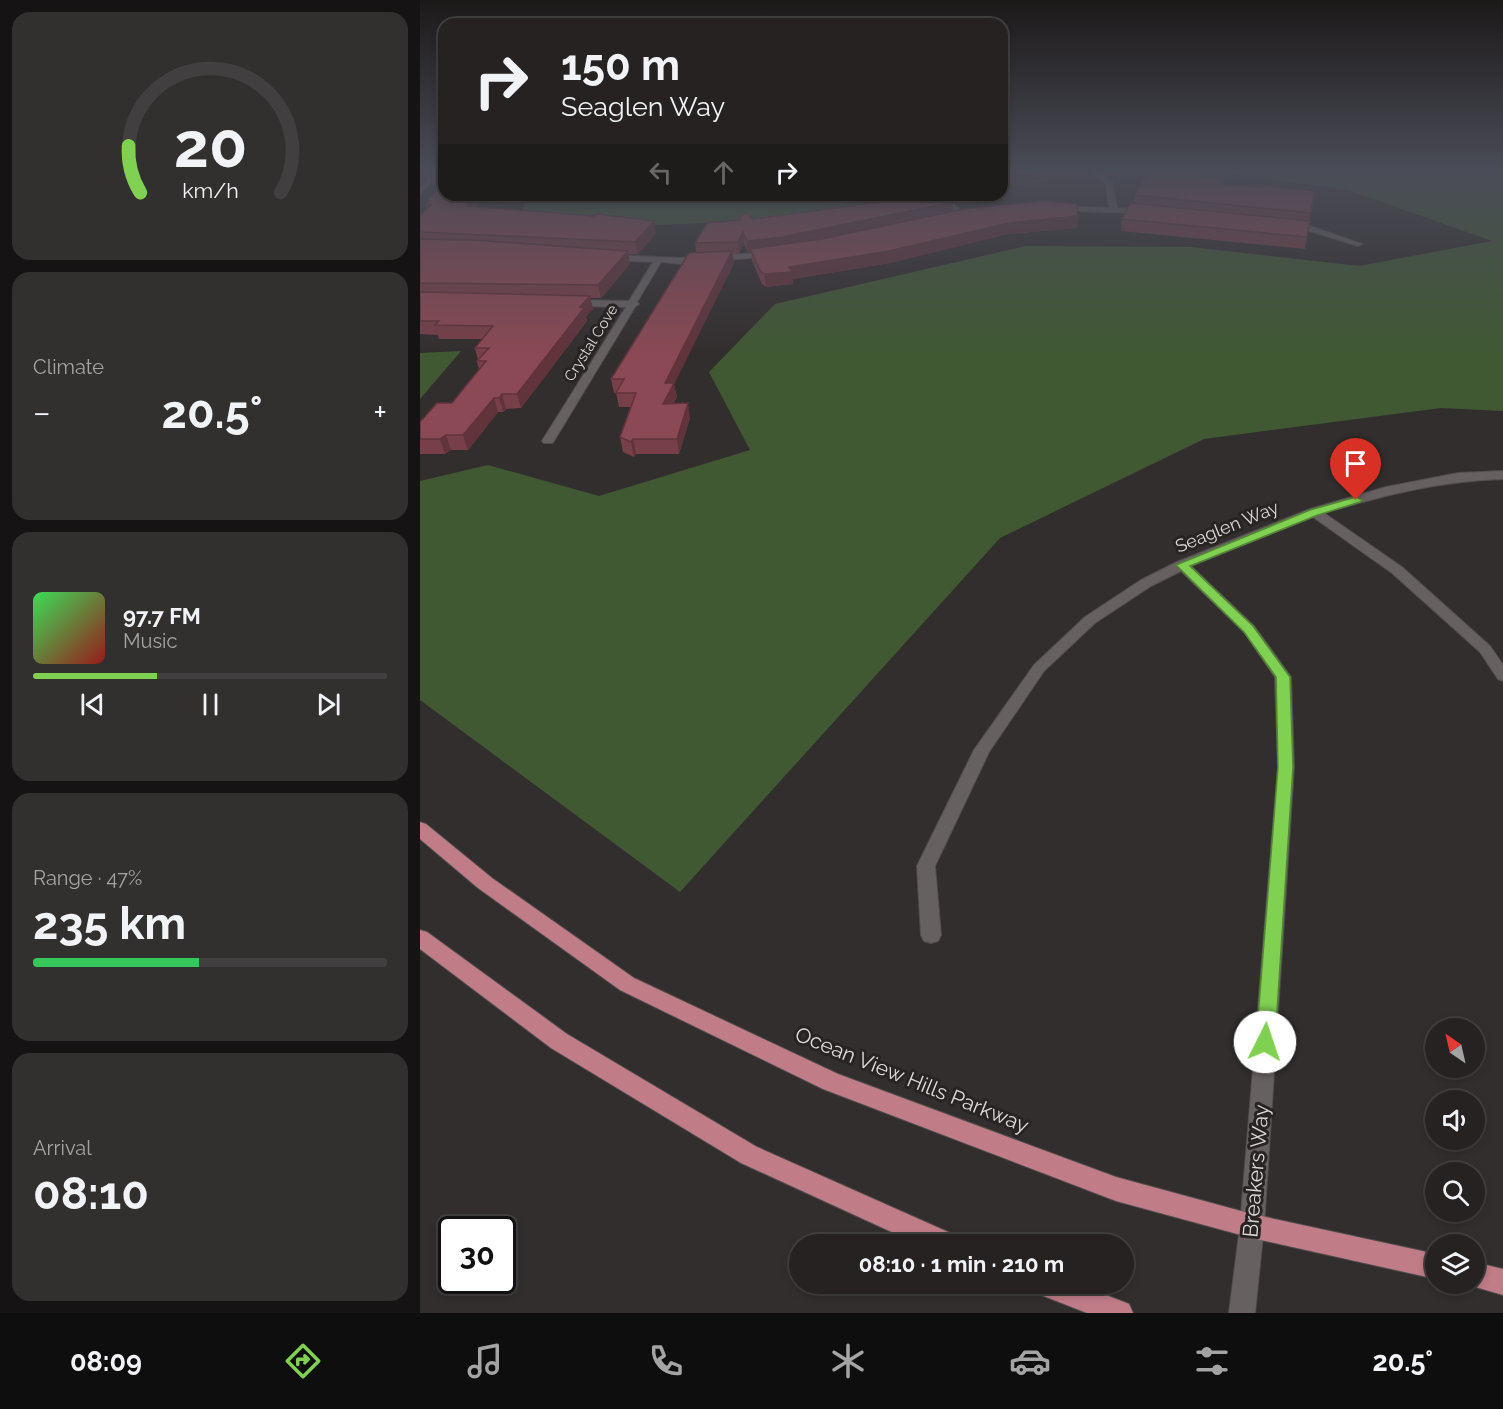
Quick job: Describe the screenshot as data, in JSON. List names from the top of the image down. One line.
{"streets":{"main road":["Ocean View Hills Parkway"],"street":["Crystal Cove","Seaglen Way","Breakers Way"]},"crossings":[["Seaglen Way","Breakers Way"],["Ocean View Hills Parkway","Breakers Way"]],"north":"top left","page":{"turn":["150 m","Seaglen Way"],"tile":["Climate",["Range · 47%","235 km"],["Arrival","08:10"]],"heat":["−","20.5°","+"],"song":["97.7 FM","Music"],"limit":"30","trip":"08:10 · 1 min · 210 m","tabs":["08:09","20.5°"],"gauge":["20","km/h"]}}
